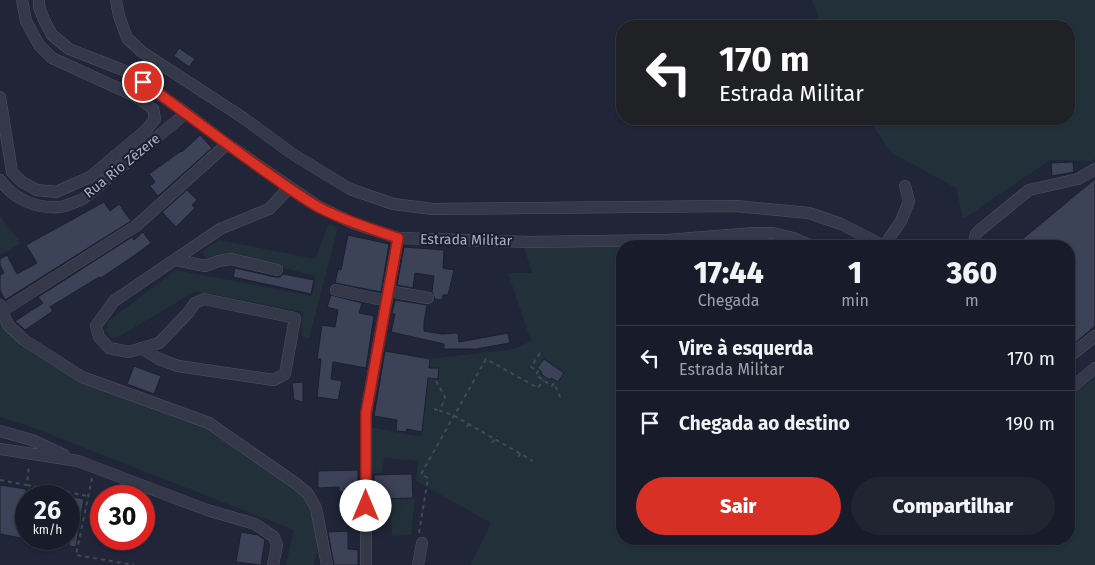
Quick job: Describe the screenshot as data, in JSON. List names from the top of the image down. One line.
{"streets":{"street":["Rua Rio Zêzere","Estrada Militar"]},"crossings":[["Rua Rio Zêzere","Estrada Militar"]],"page":{"turn":["170 m","Estrada Militar"],"eta":["17:44","Chegada","1","min","360","m"],"list":[{"name":"Vire à esquerda","note":"Estrada Militar","value":"170 m"},{"name":"Chegada ao destino","value":"190 m"}],"buttons":["Sair","Compartilhar"],"speed":"26 km/h","limit":"30"}}
